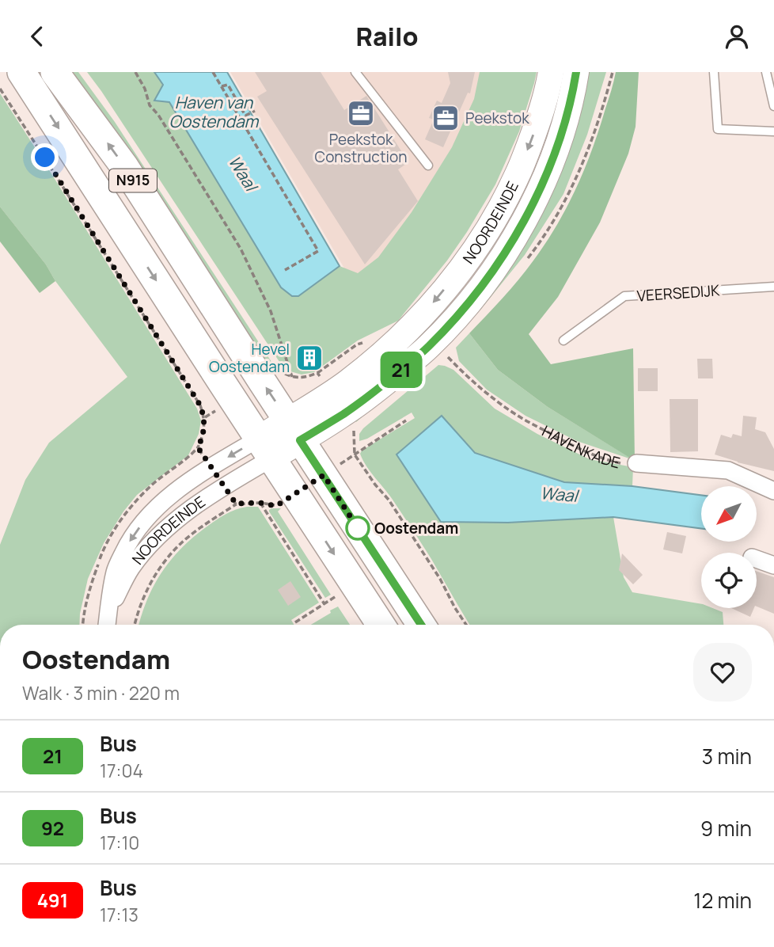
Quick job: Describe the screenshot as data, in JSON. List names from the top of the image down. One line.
{"streets":{"main road":["N915","NOORDEINDE"],"street":["HAVENKADE"],"lane":["VEERSEDIJK"]},"crossings":[["N915","NOORDEINDE"]],"water":["Haven van Oostendam","Waal"],"places":{"office":["Peekstok Construction","Peekstok"],"building":["Hevel Oostendam"],"other":["Oostendam"]},"lines":["bus line 21"],"north":"bottom left","page":{"header":"Railo","on_map":"21","heading":["Oostendam","Walk · 3 min · 220 m"],"list":[{"mark":"21","name":"Bus","note":"17:04","value":"3 min"},{"mark":"92","name":"Bus","note":"17:10","value":"9 min"},{"mark":"491","name":"Bus","note":"17:13","value":"12 min"}]}}
